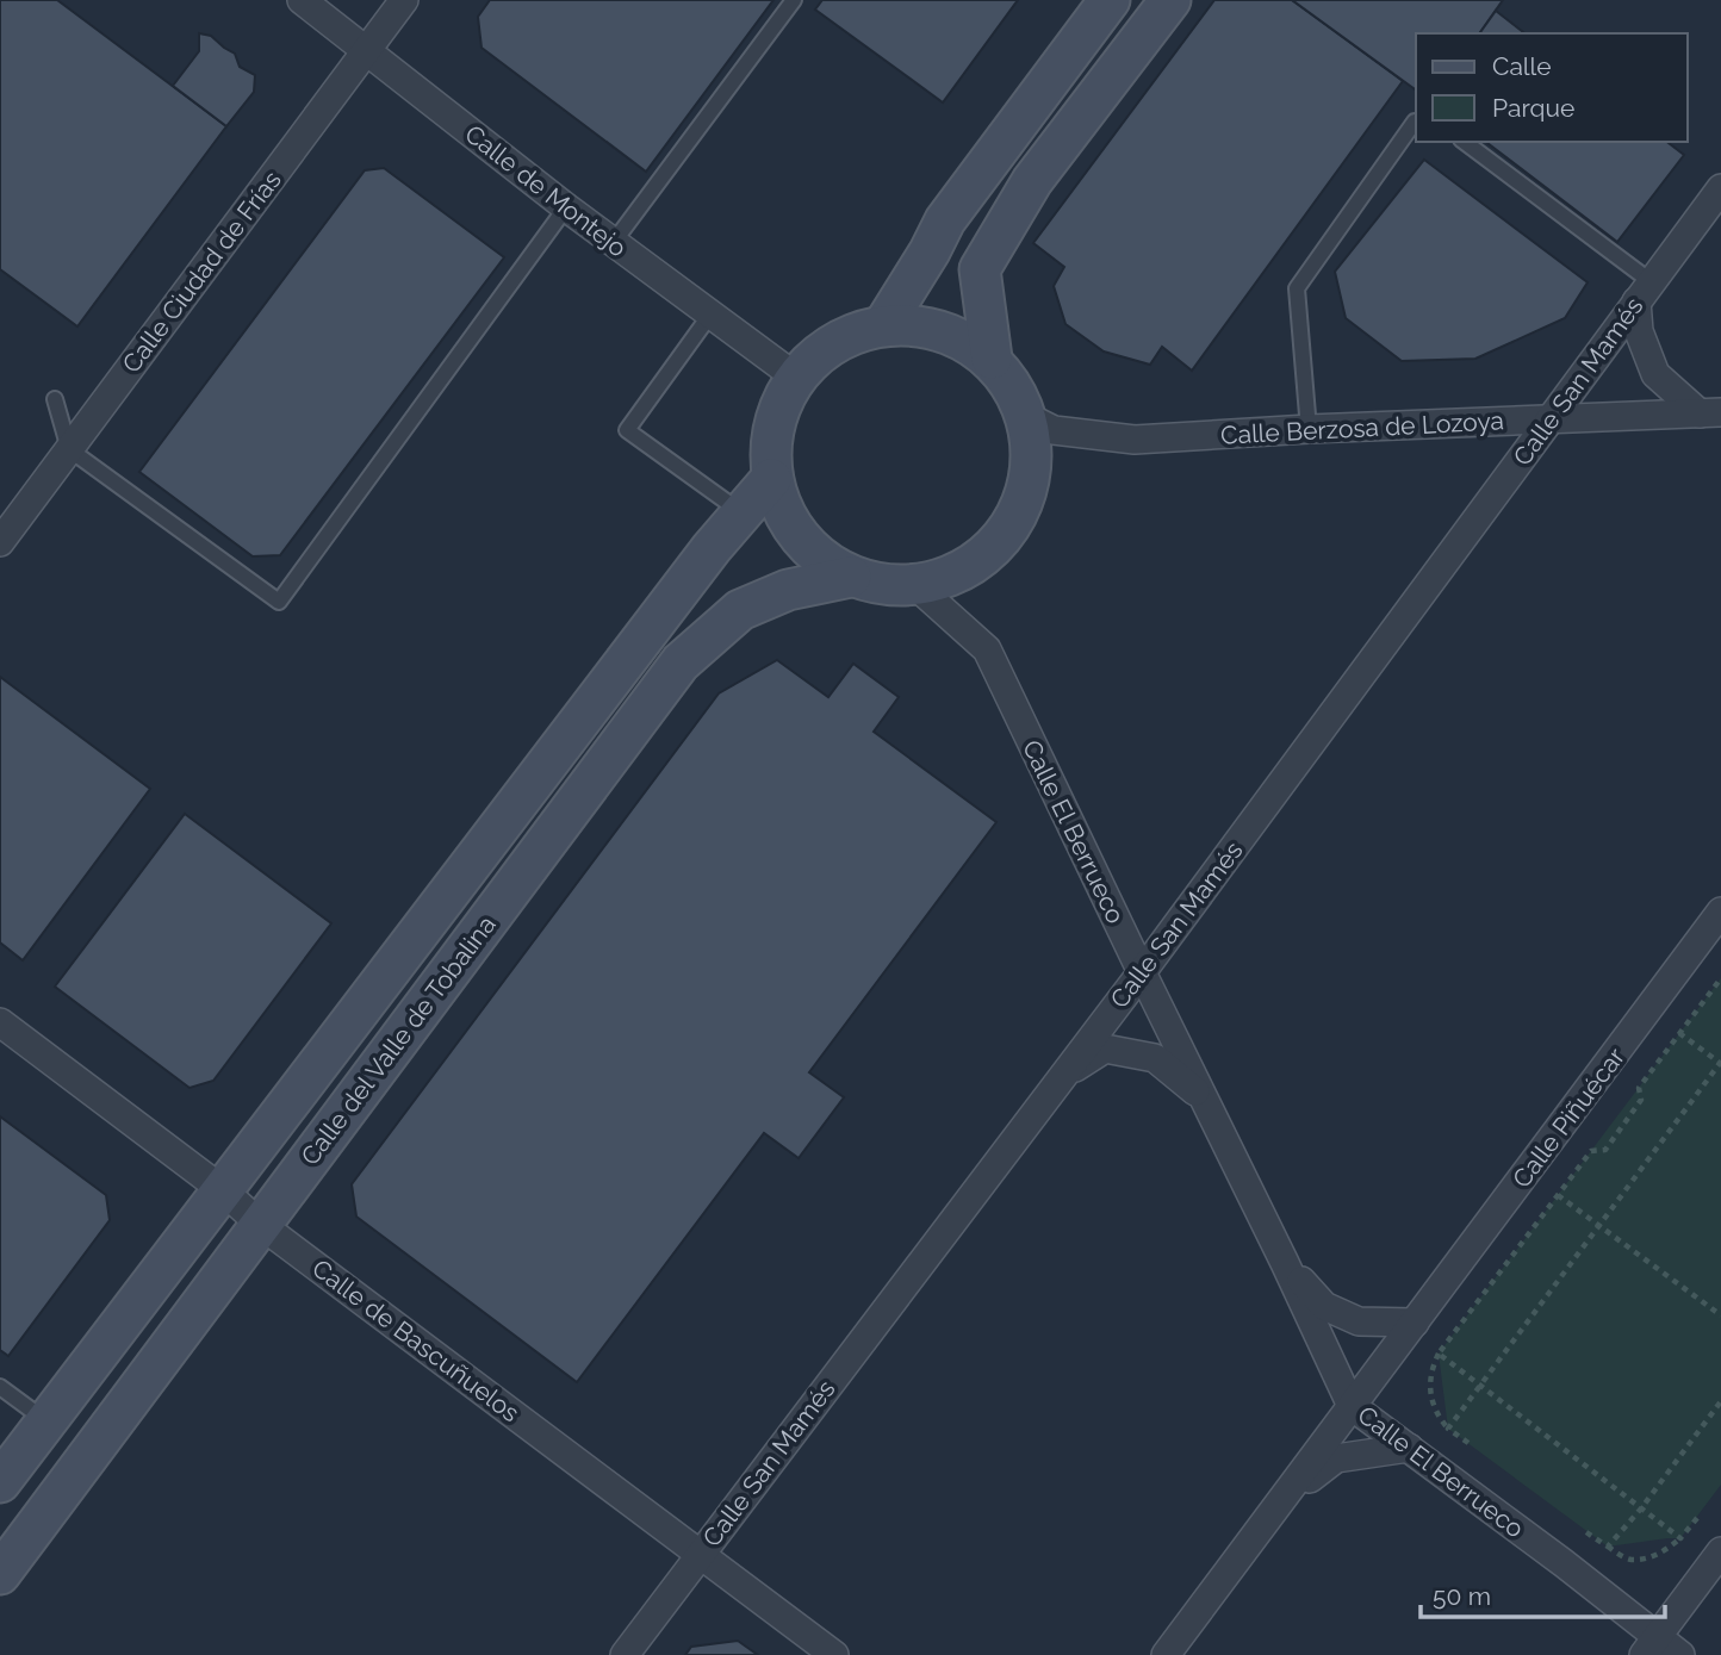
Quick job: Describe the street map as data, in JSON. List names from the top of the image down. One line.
{"streets":{"main road":["Calle del Valle de Tobalina"],"street":["Calle de Montejo","Calle Ciudad de Frías","Calle San Mamés","Calle Berzosa de Lozoya","Calle El Berrueco","Calle Piñuécar","Calle de Bascuñuelos"]},"crossings":[["Calle de Montejo","Calle Ciudad de Frías"],["Calle de Montejo","Calle Berzosa de Lozoya"],["Calle de Montejo","Calle El Berrueco"],["Calle de Montejo","Calle del Valle de Tobalina"],["Calle San Mamés","Calle Berzosa de Lozoya"],["Calle San Mamés","Calle El Berrueco"],["Calle San Mamés","Calle de Bascuñuelos"],["Calle Berzosa de Lozoya","Calle El Berrueco"],["Calle Berzosa de Lozoya","Calle del Valle de Tobalina"],["Calle El Berrueco","Calle del Valle de Tobalina"],["Calle El Berrueco","Calle Piñuécar"],["Calle del Valle de Tobalina","Calle de Bascuñuelos"]],"legend":["Calle","Parque"],"scale_bar":"50 m"}
